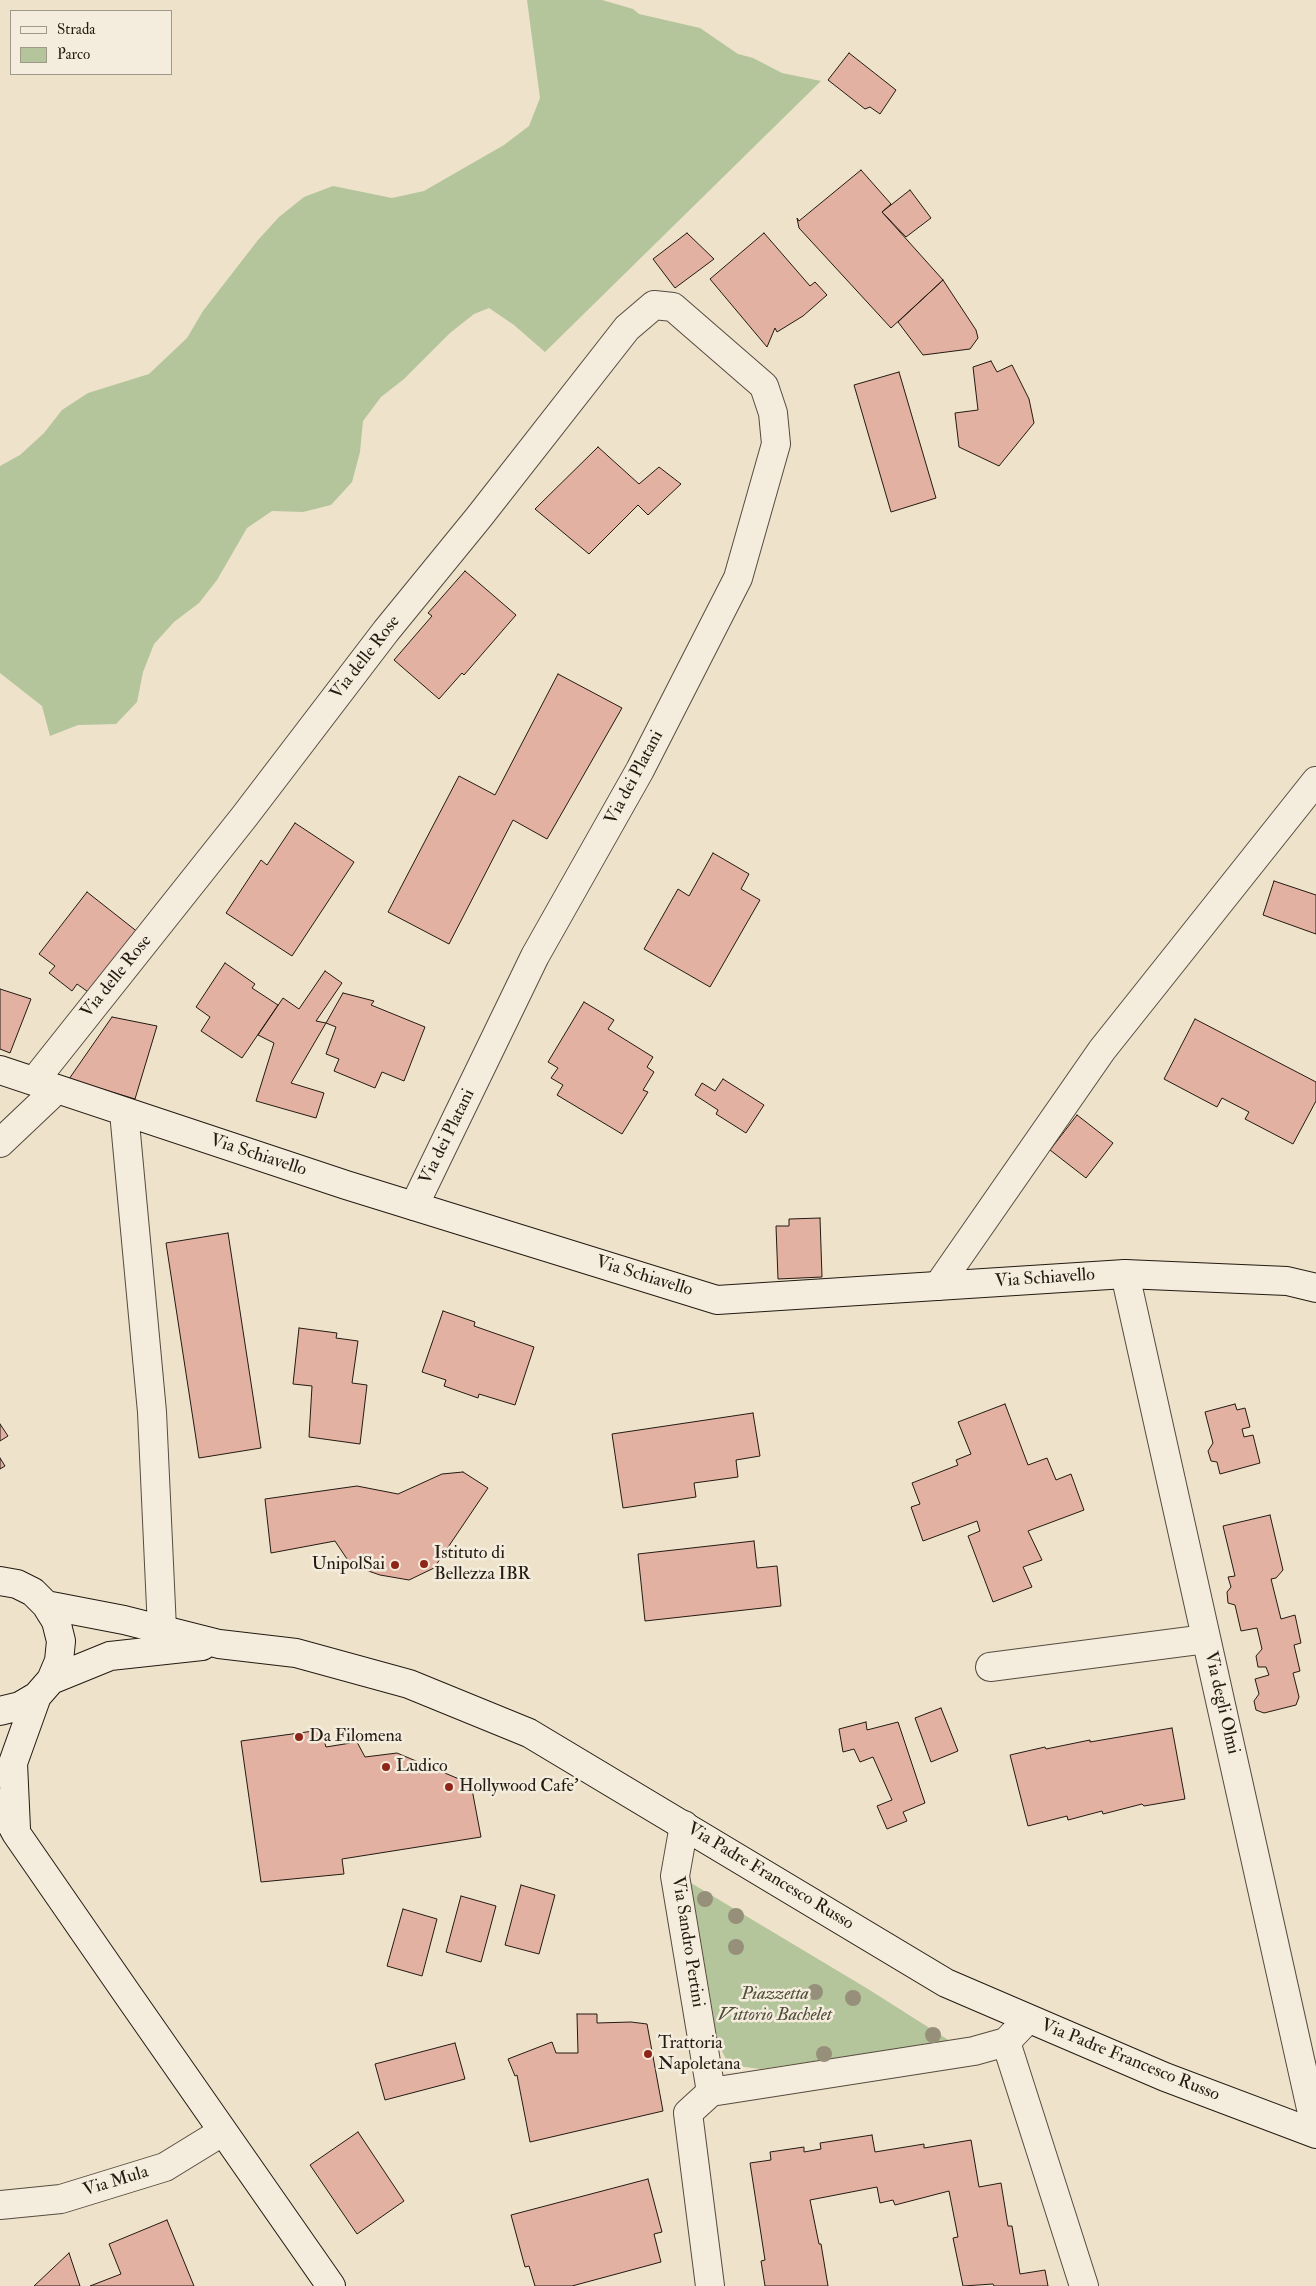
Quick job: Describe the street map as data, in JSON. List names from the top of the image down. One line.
{"streets":{"street":["Via delle Rose","Via dei Platani","Via Schiavello","Via degli Olmi","Via Padre Francesco Russo","Via Sandro Pertini","Via Mula"]},"crossings":[["Via delle Rose","Via dei Platani"],["Via delle Rose","Via Schiavello"],["Via dei Platani","Via Schiavello"],["Via Schiavello","Via degli Olmi"],["Via degli Olmi","Via Padre Francesco Russo"],["Via Padre Francesco Russo","Via Sandro Pertini"]],"parks":["Piazzetta Vittorio Bachelet"],"places":["Istituto di Bellezza IBR","UnipolSai","Da Filomena","Ludico","Hollywood Cafe'","Trattoria Napoletana"],"legend":["Strada","Parco"]}
